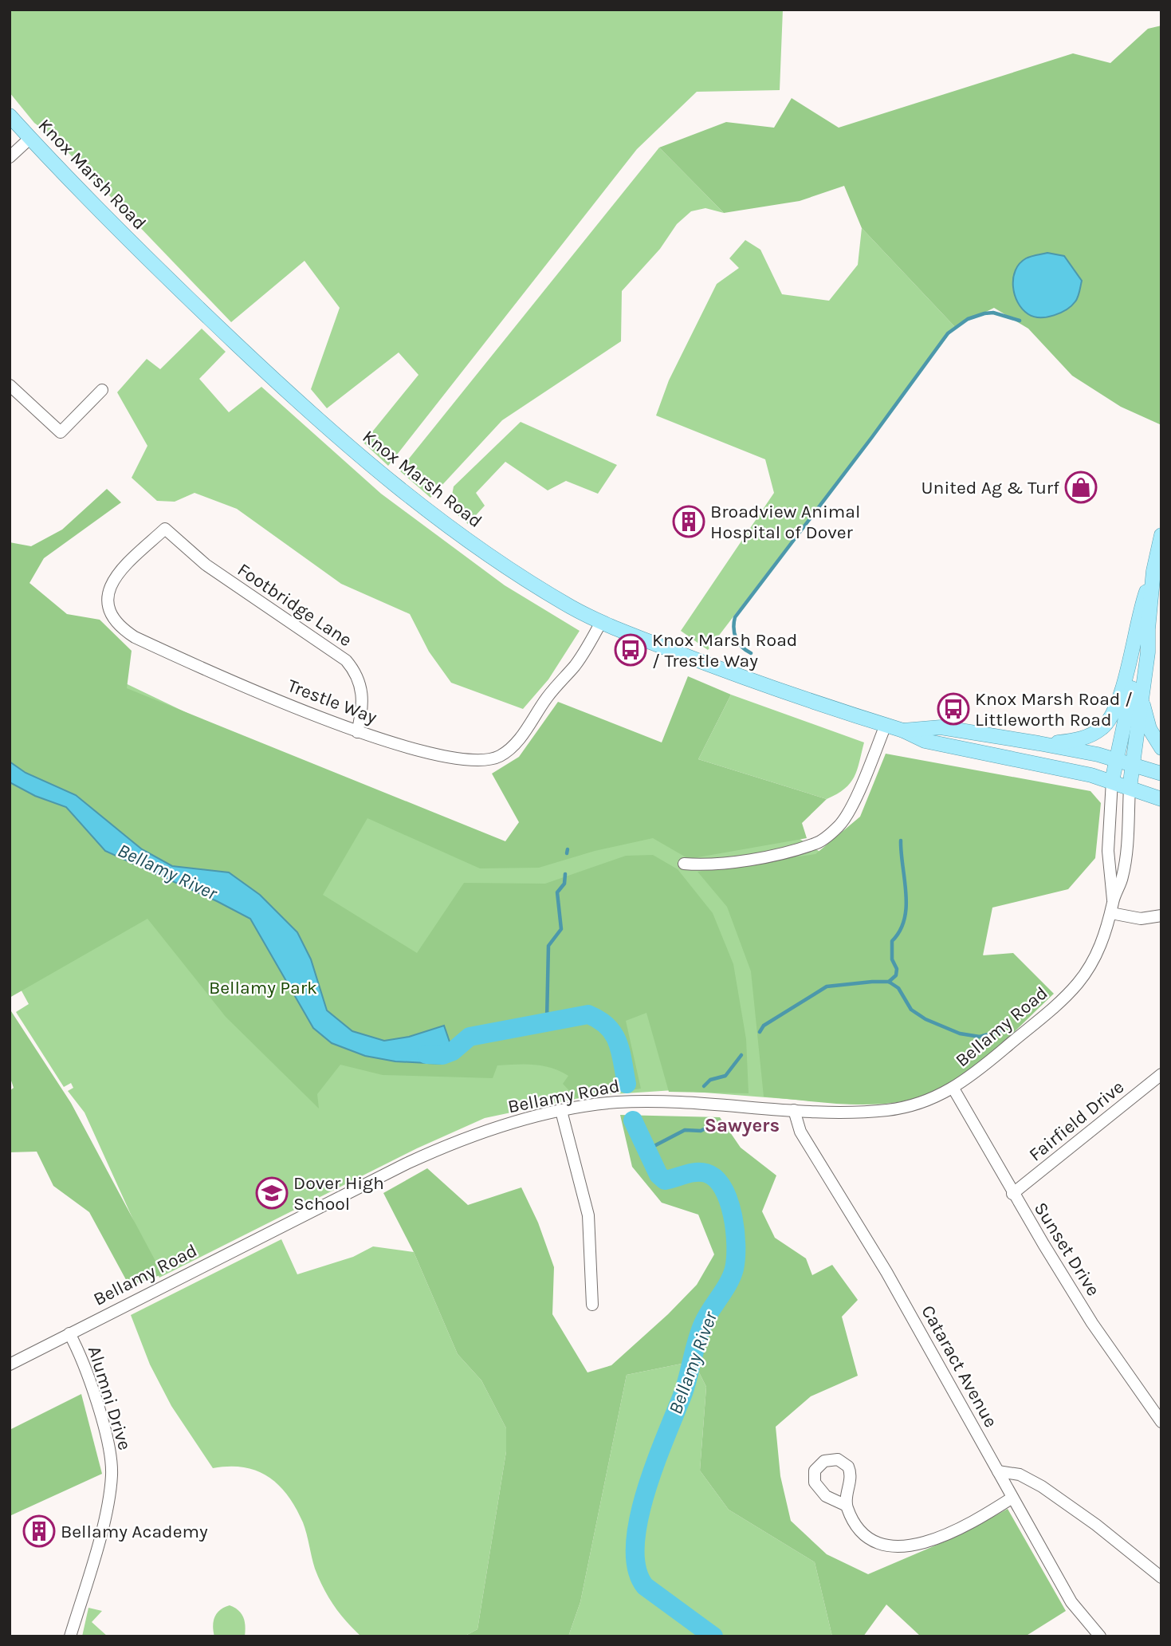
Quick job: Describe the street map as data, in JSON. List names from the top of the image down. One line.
{"streets":{"main road":["Knox Marsh Road"],"street":["Footbridge Lane","Trestle Way","Bellamy Road","Fairfield Drive","Sunset Drive","Cataract Avenue","Alumni Drive"]},"crossings":[["Knox Marsh Road","Trestle Way"],["Knox Marsh Road","Bellamy Road"],["Footbridge Lane","Trestle Way"],["Bellamy Road","Sunset Drive"],["Bellamy Road","Cataract Avenue"],["Bellamy Road","Alumni Drive"],["Fairfield Drive","Sunset Drive"]],"districts":["Sawyers"],"water":["Bellamy River"],"parks":["Bellamy Park"],"places":{"shop":["United Ag & Turf"],"building":["Broadview Animal Hospital of Dover","Bellamy Academy"],"bus stop":["Knox Marsh Road / Trestle Way","Knox Marsh Road / Littleworth Road"],"school or university":["Dover High School"]}}
